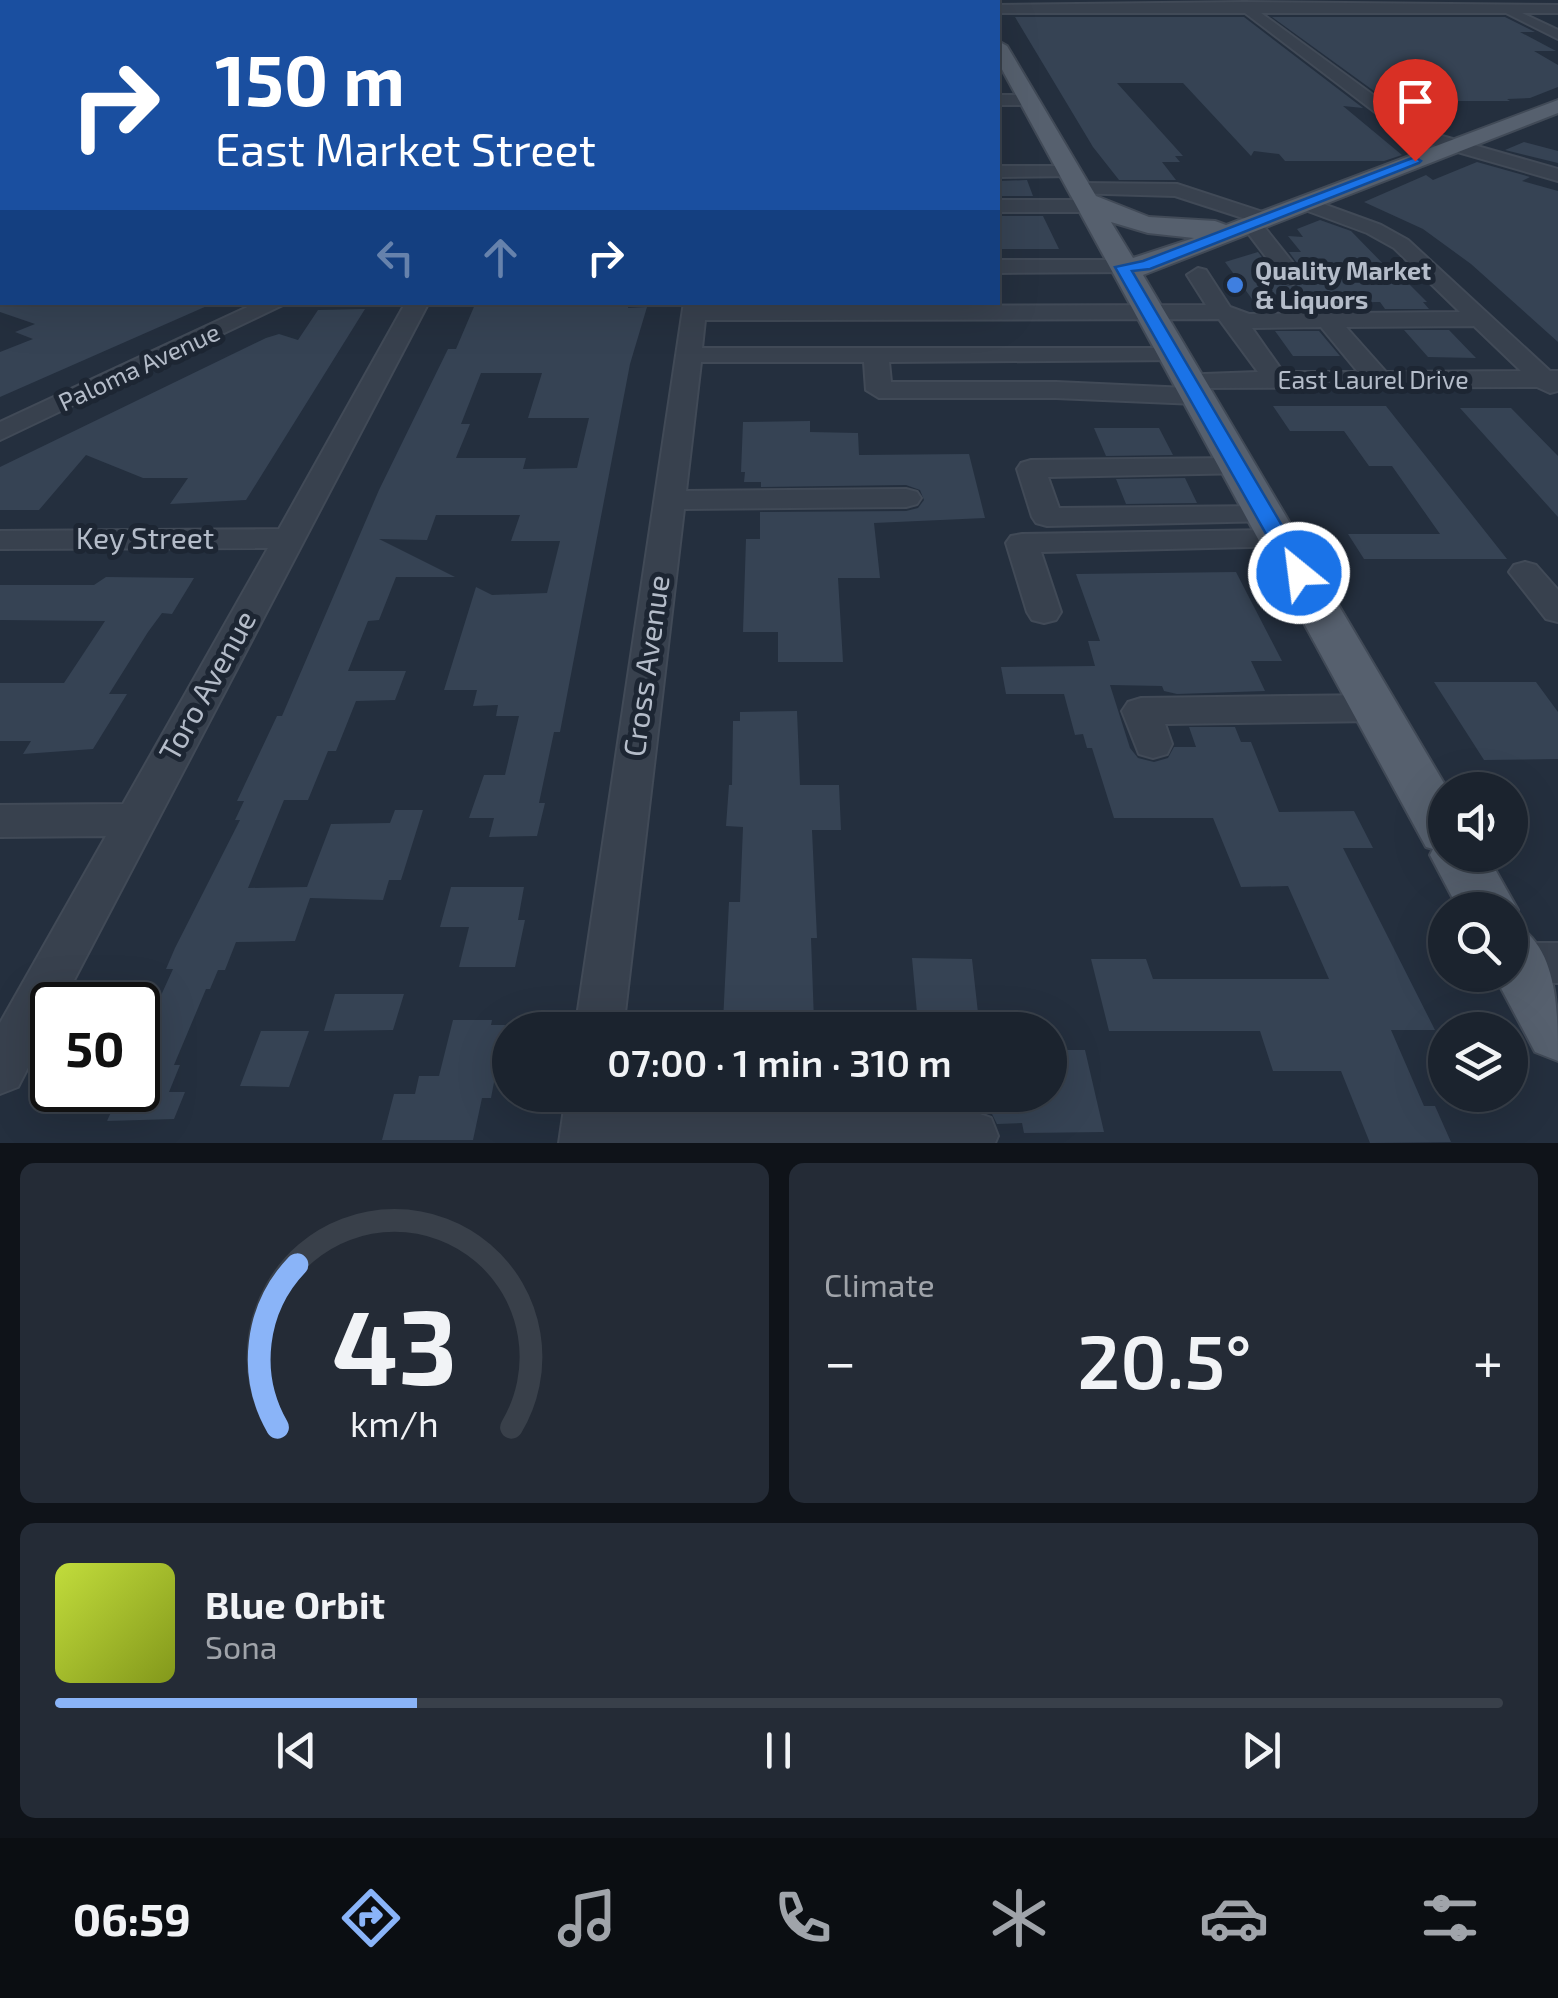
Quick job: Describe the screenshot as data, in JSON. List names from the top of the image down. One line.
{"streets":{"street":["Paloma Avenue","East Laurel Drive","Key Street","Cross Avenue","Toro Avenue"]},"crossings":[["Key Street","Toro Avenue"]],"places":["Quality Market & Liquors"],"page":{"turn":["150 m","East Market Street"],"limit":"50","trip":"07:00 · 1 min · 310 m","tile":"Climate","heat":["−","20.5°","+"],"song":["Blue Orbit","Sona"],"tabs":"06:59","gauge":["43","km/h"]}}
